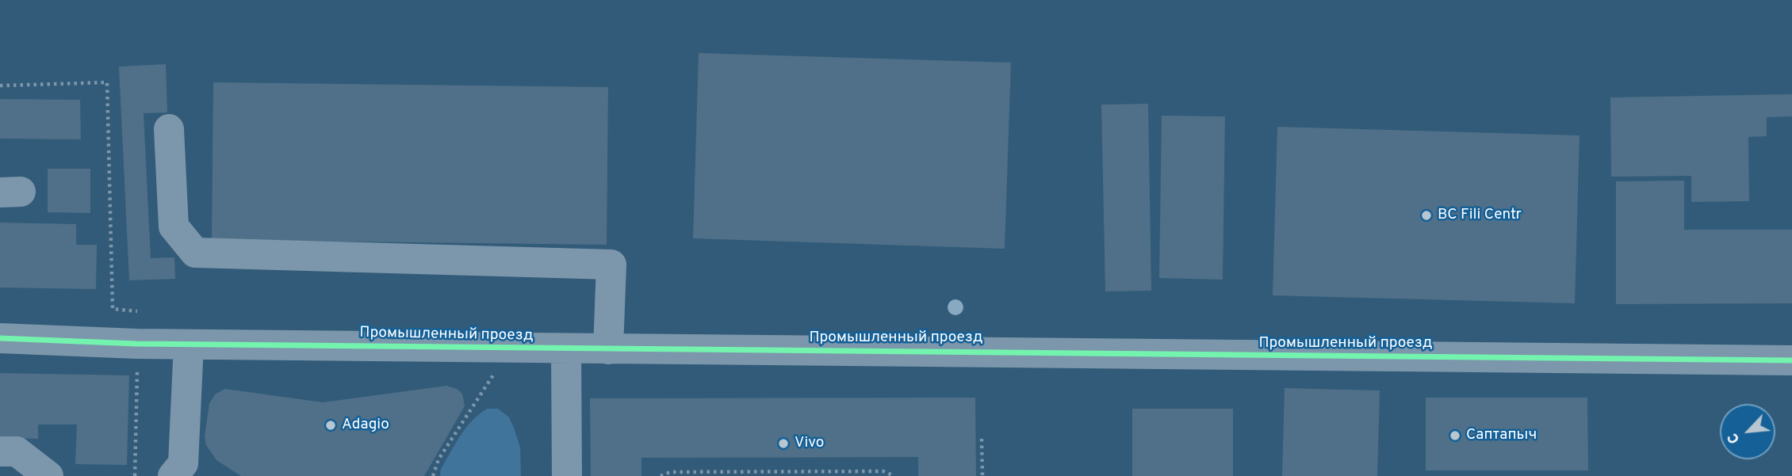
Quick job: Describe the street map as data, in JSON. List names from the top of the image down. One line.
{"streets":{"street":["Промышленный проезд"]},"places":["BC Fili Centr","Adagio","Саптапыч","Vivo"],"north":"bottom left"}
